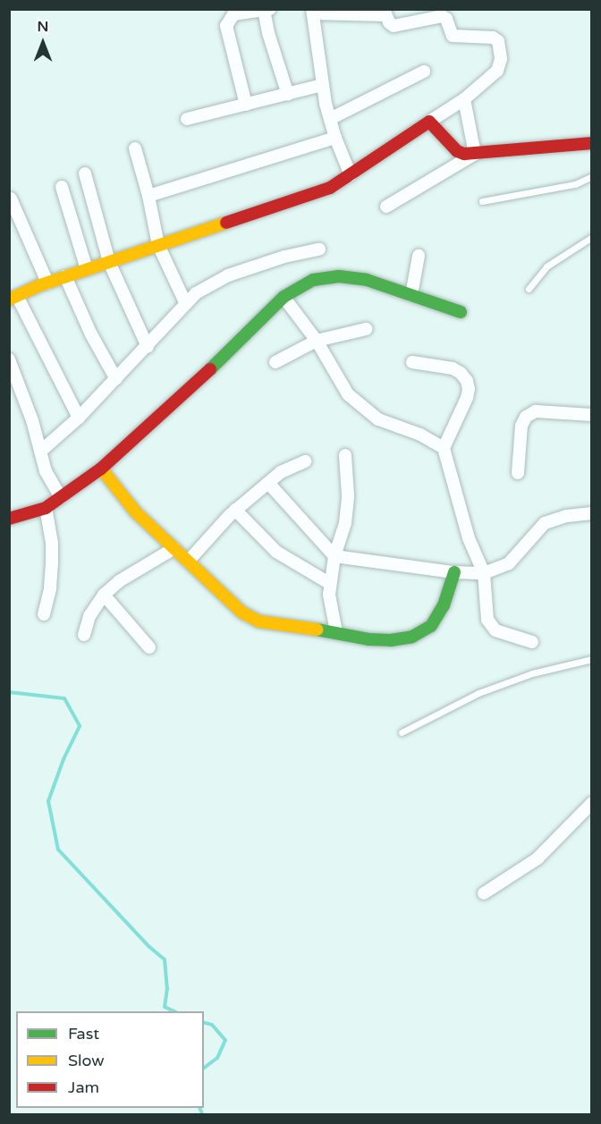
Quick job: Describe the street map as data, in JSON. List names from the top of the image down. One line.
{"legend":["Fast","Slow","Jam"],"north":"top"}
